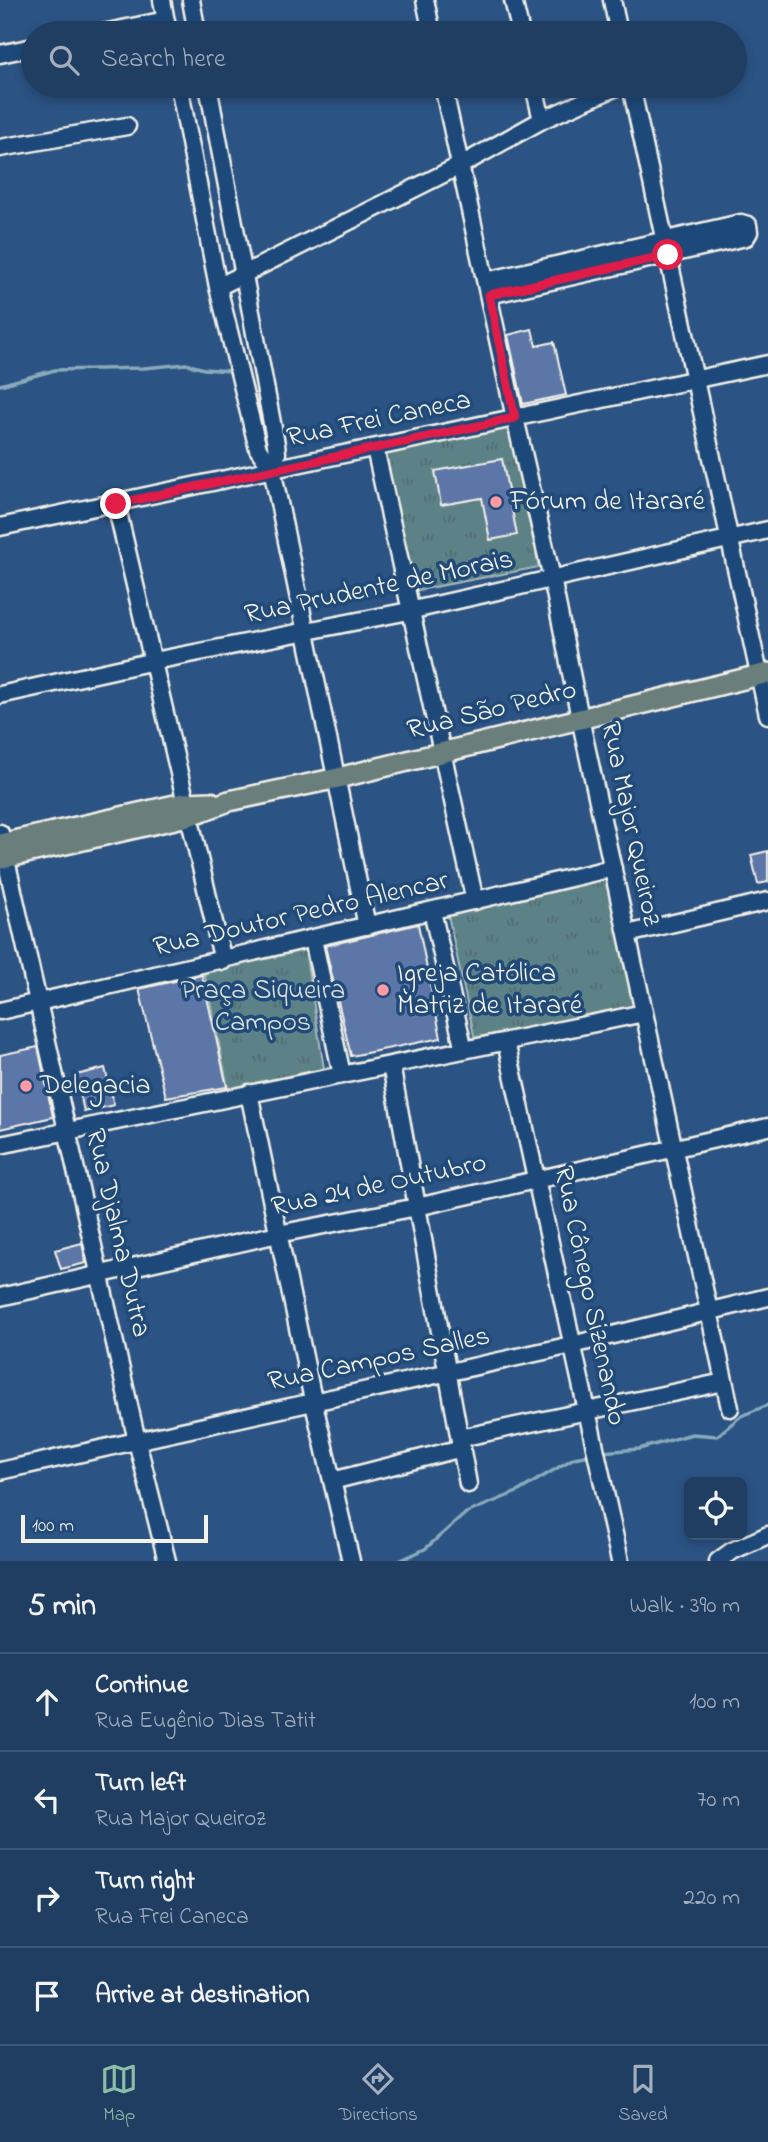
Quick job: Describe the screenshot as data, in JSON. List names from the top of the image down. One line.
{"streets":{"main road":["Rua São Pedro"],"street":["Rua Frei Caneca","Rua Prudente de Morais","Rua Major Queiroz","Rua Doutor Pedro Alencar","Rua 24 de Outubro","Rua Djalma Dutra","Rua Cônego Sizenando","Rua Campos Salles"]},"crossings":[["Rua Frei Caneca","Rua Major Queiroz"],["Rua Prudente de Morais","Rua Major Queiroz"],["Rua São Pedro","Rua Major Queiroz"],["Rua São Pedro","Rua Djalma Dutra"],["Rua Major Queiroz","Rua Doutor Pedro Alencar"],["Rua Major Queiroz","Rua 24 de Outubro"],["Rua Major Queiroz","Rua Campos Salles"],["Rua Doutor Pedro Alencar","Rua Djalma Dutra"],["Rua 24 de Outubro","Rua Djalma Dutra"],["Rua 24 de Outubro","Rua Cônego Sizenando"],["Rua Djalma Dutra","Rua Campos Salles"],["Rua Cônego Sizenando","Rua Campos Salles"]],"parks":["Praça Siqueira Campos"],"places":["Fórum de Itararé","Igreja Católica Matriz de Itararé","Delegacia"],"scale_bar":"100 m","page":{"search":"Search here","scale":"100 m","heading":["5 min","Walk · 390 m"],"list":[["Continue","Rua Eugênio Dias Tatit","100 m"],["Turn left","Rua Major Queiroz","70 m"],["Turn right","Rua Frei Caneca","220 m"],"Arrive at destination"],"nav":["Map","Directions","Saved"]}}
